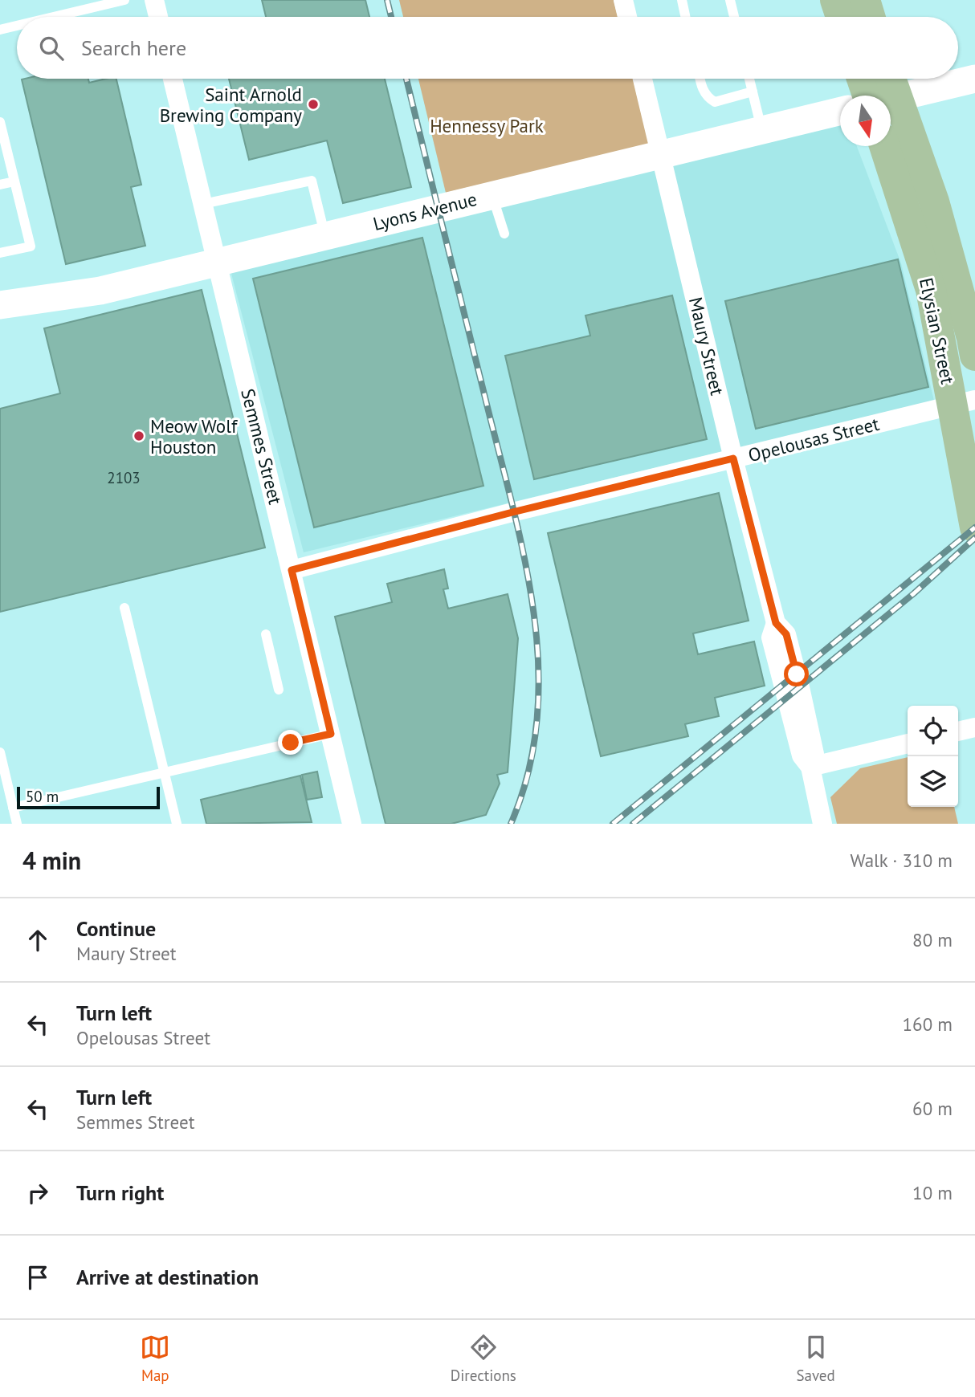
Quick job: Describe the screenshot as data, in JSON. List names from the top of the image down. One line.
{"streets":{"main road":["Elysian Street"],"street":["Lyons Avenue","Maury Street","Opelousas Street","Semmes Street"]},"crossings":[["Lyons Avenue","Maury Street"],["Lyons Avenue","Semmes Street"],["Maury Street","Opelousas Street"],["Opelousas Street","Semmes Street"]],"parks":["Hennessy Park"],"places":["Saint Arnold Brewing Company","Meow Wolf Houston"],"house_numbers":["2103"],"scale_bar":"50 m","north":"bottom","page":{"search":"Search here","scale":"50 m","heading":["4 min","Walk · 310 m"],"list":[["Continue","Maury Street","80 m"],["Turn left","Opelousas Street","160 m"],["Turn left","Semmes Street","60 m"],["Turn right","10 m"],"Arrive at destination"],"nav":["Map","Directions","Saved"]}}
